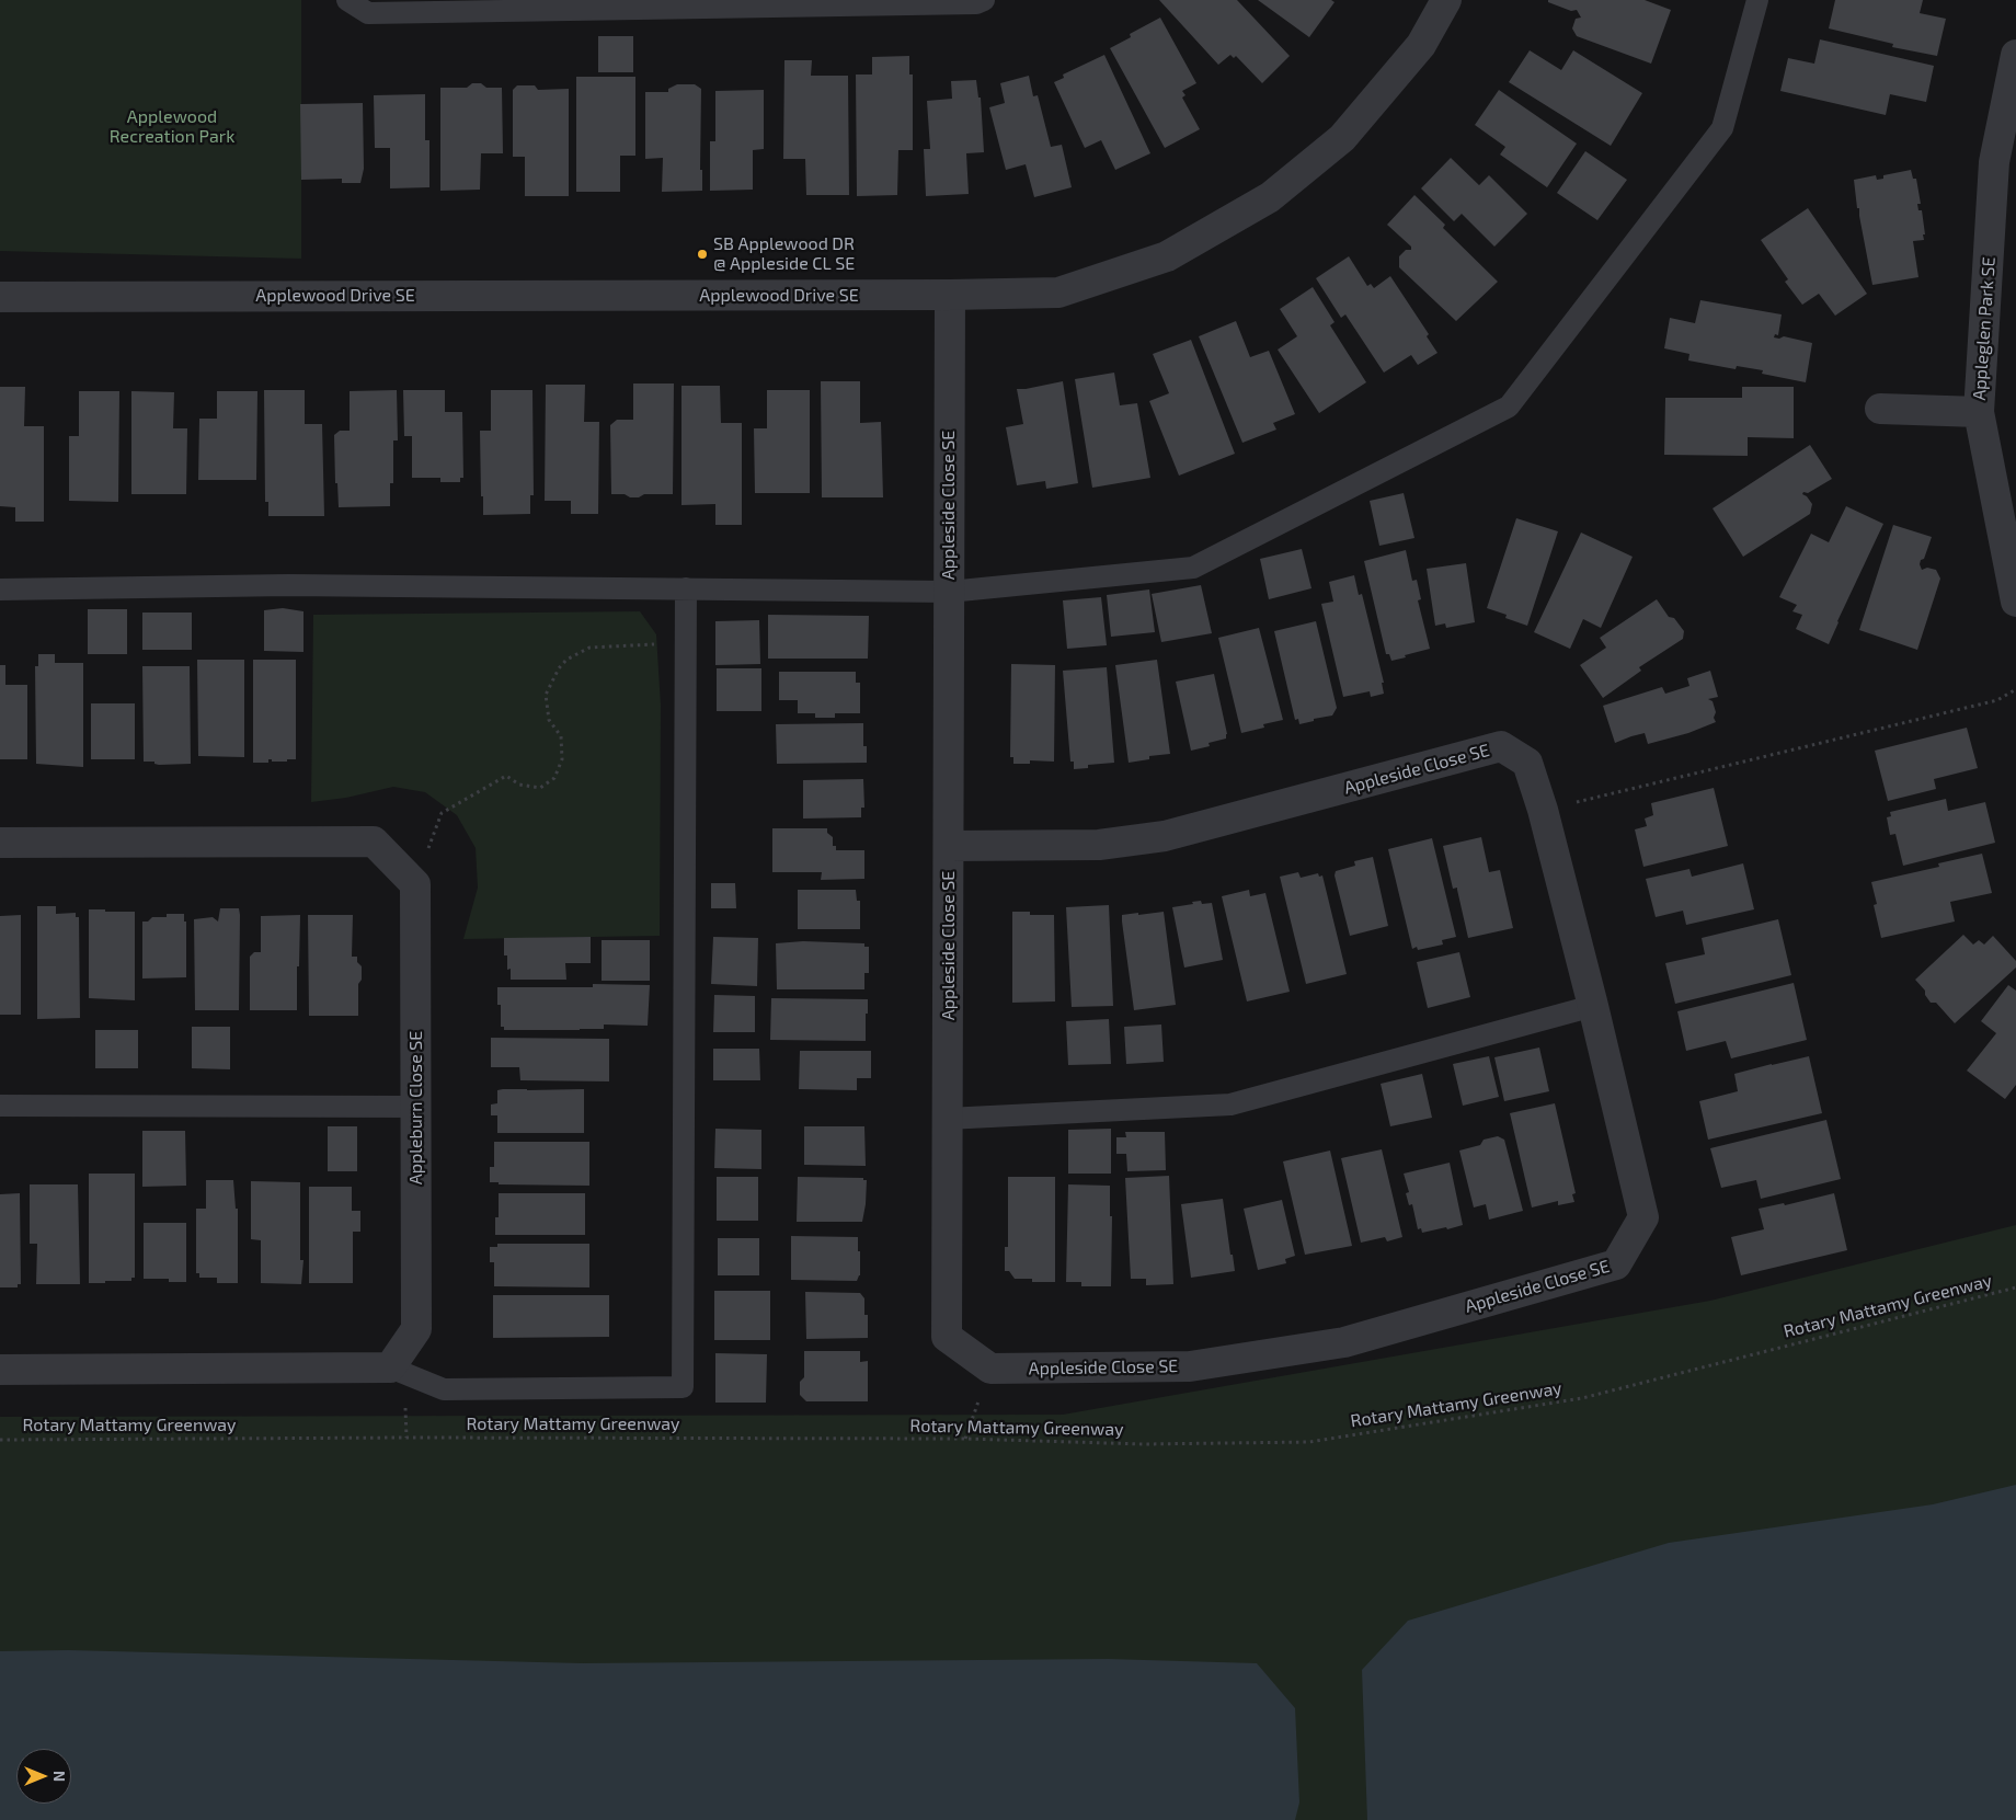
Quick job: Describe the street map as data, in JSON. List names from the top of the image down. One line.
{"streets":{"street":["Applewood Drive SE","Appleglen Park SE","Appleside Close SE","Appleburn Close SE"],"path":["Rotary Mattamy Greenway"]},"crossings":[["Applewood Drive SE","Appleside Close SE"]],"parks":["Applewood Recreation Park"],"places":["SB Applewood DR @ Appleside CL SE"],"north":"right"}
